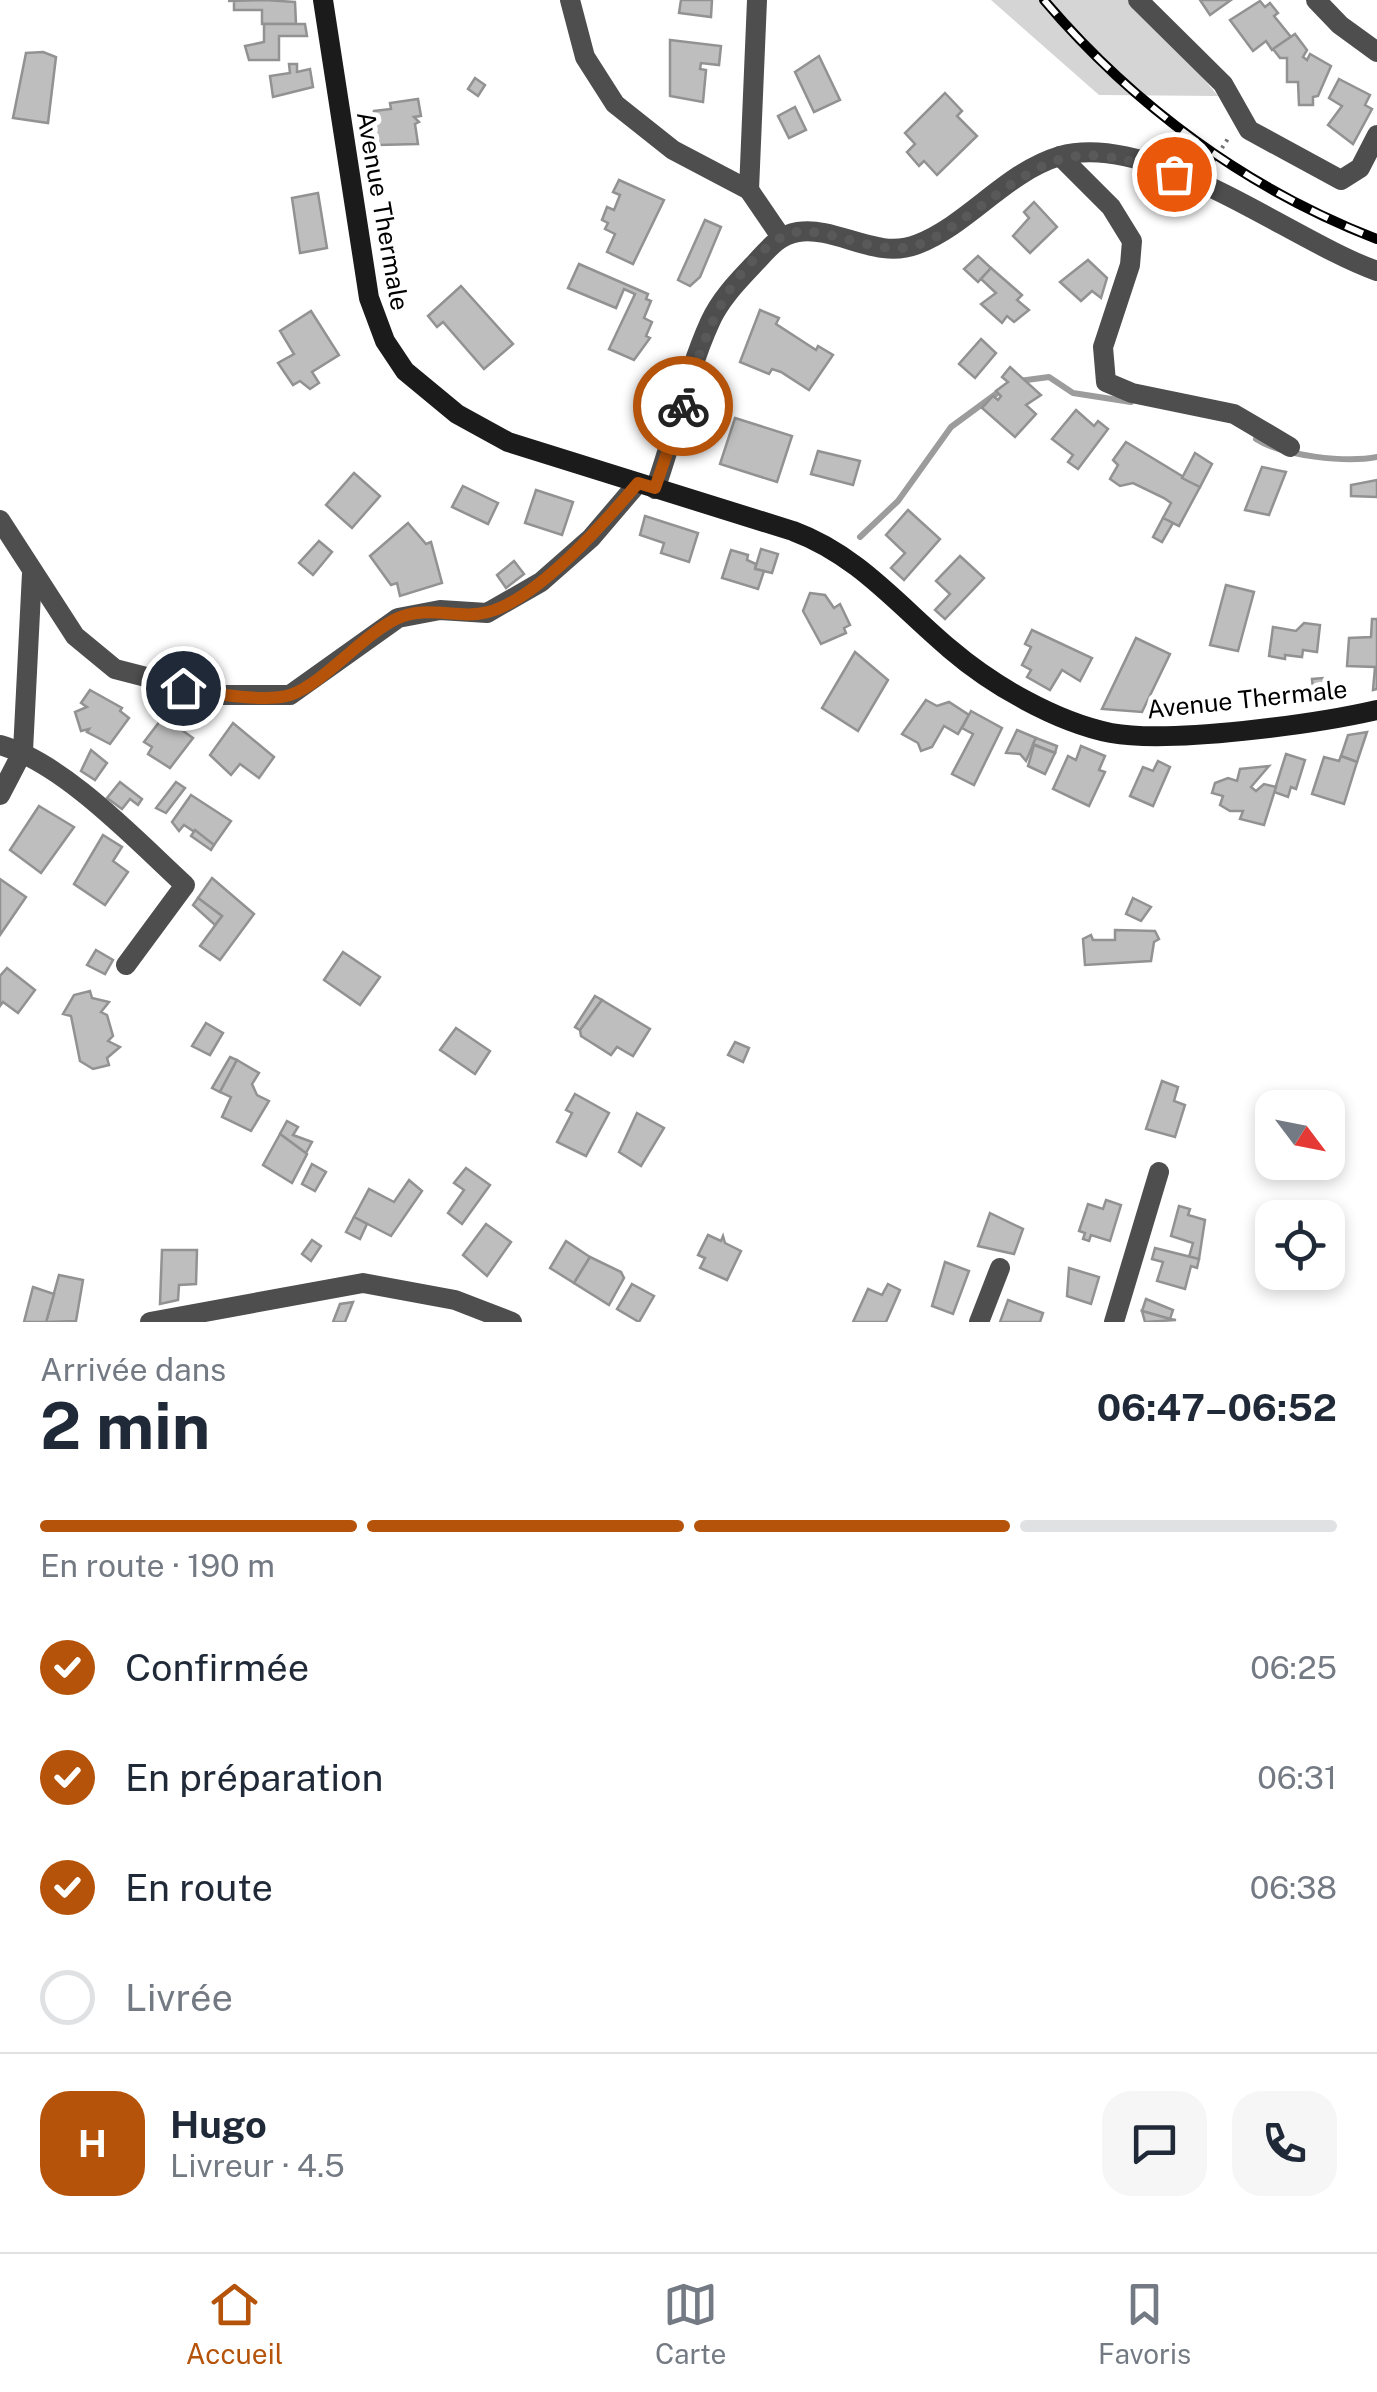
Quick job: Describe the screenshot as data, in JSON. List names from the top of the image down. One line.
{"streets":{"main road":["Avenue Thermale"]},"north":"bottom right","page":{"heading":["2 min","Arrivée dans","06:47–06:52"],"panel":["Hugo","Livreur · 4.5"],"bar":"En route · 190 m","list":[["Confirmée","06:25"],["En préparation","06:31"],["En route","06:38"],"Livrée"],"round":"H","tabs":["Accueil","Carte","Favoris"]}}
